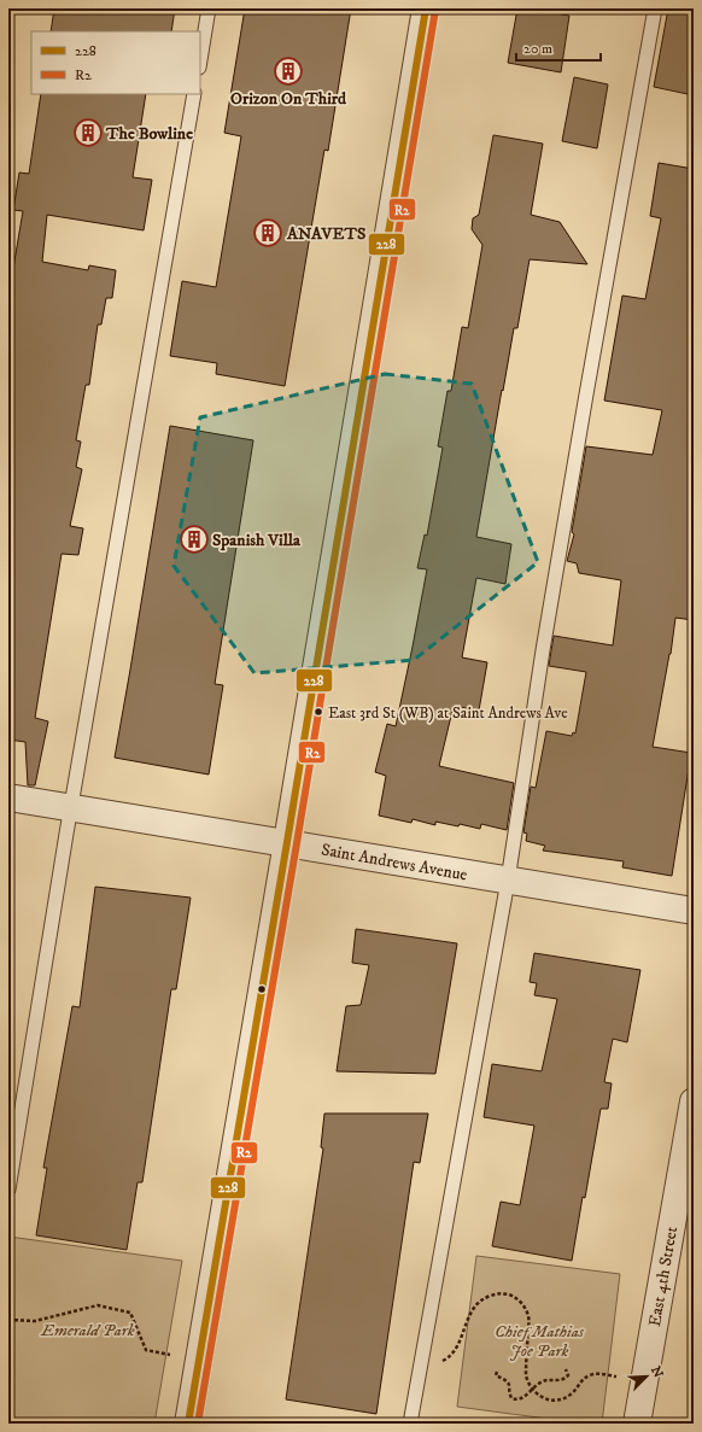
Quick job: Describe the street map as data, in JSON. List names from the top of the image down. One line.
{"streets":{"street":["Saint Andrews Avenue","East 4th Street"]},"parks":["Emerald Park","Chief Mathias Joe Park"],"places":{"building":["Orizon On Third","The Bowline","ANAVETS","Spanish Villa"],"other":["East 3rd St (WB) at Saint Andrews Ave"]},"lines":["transit line 228","transit line R2"],"legend":["228","R2"],"scale_bar":"20 m","north":"top right"}
